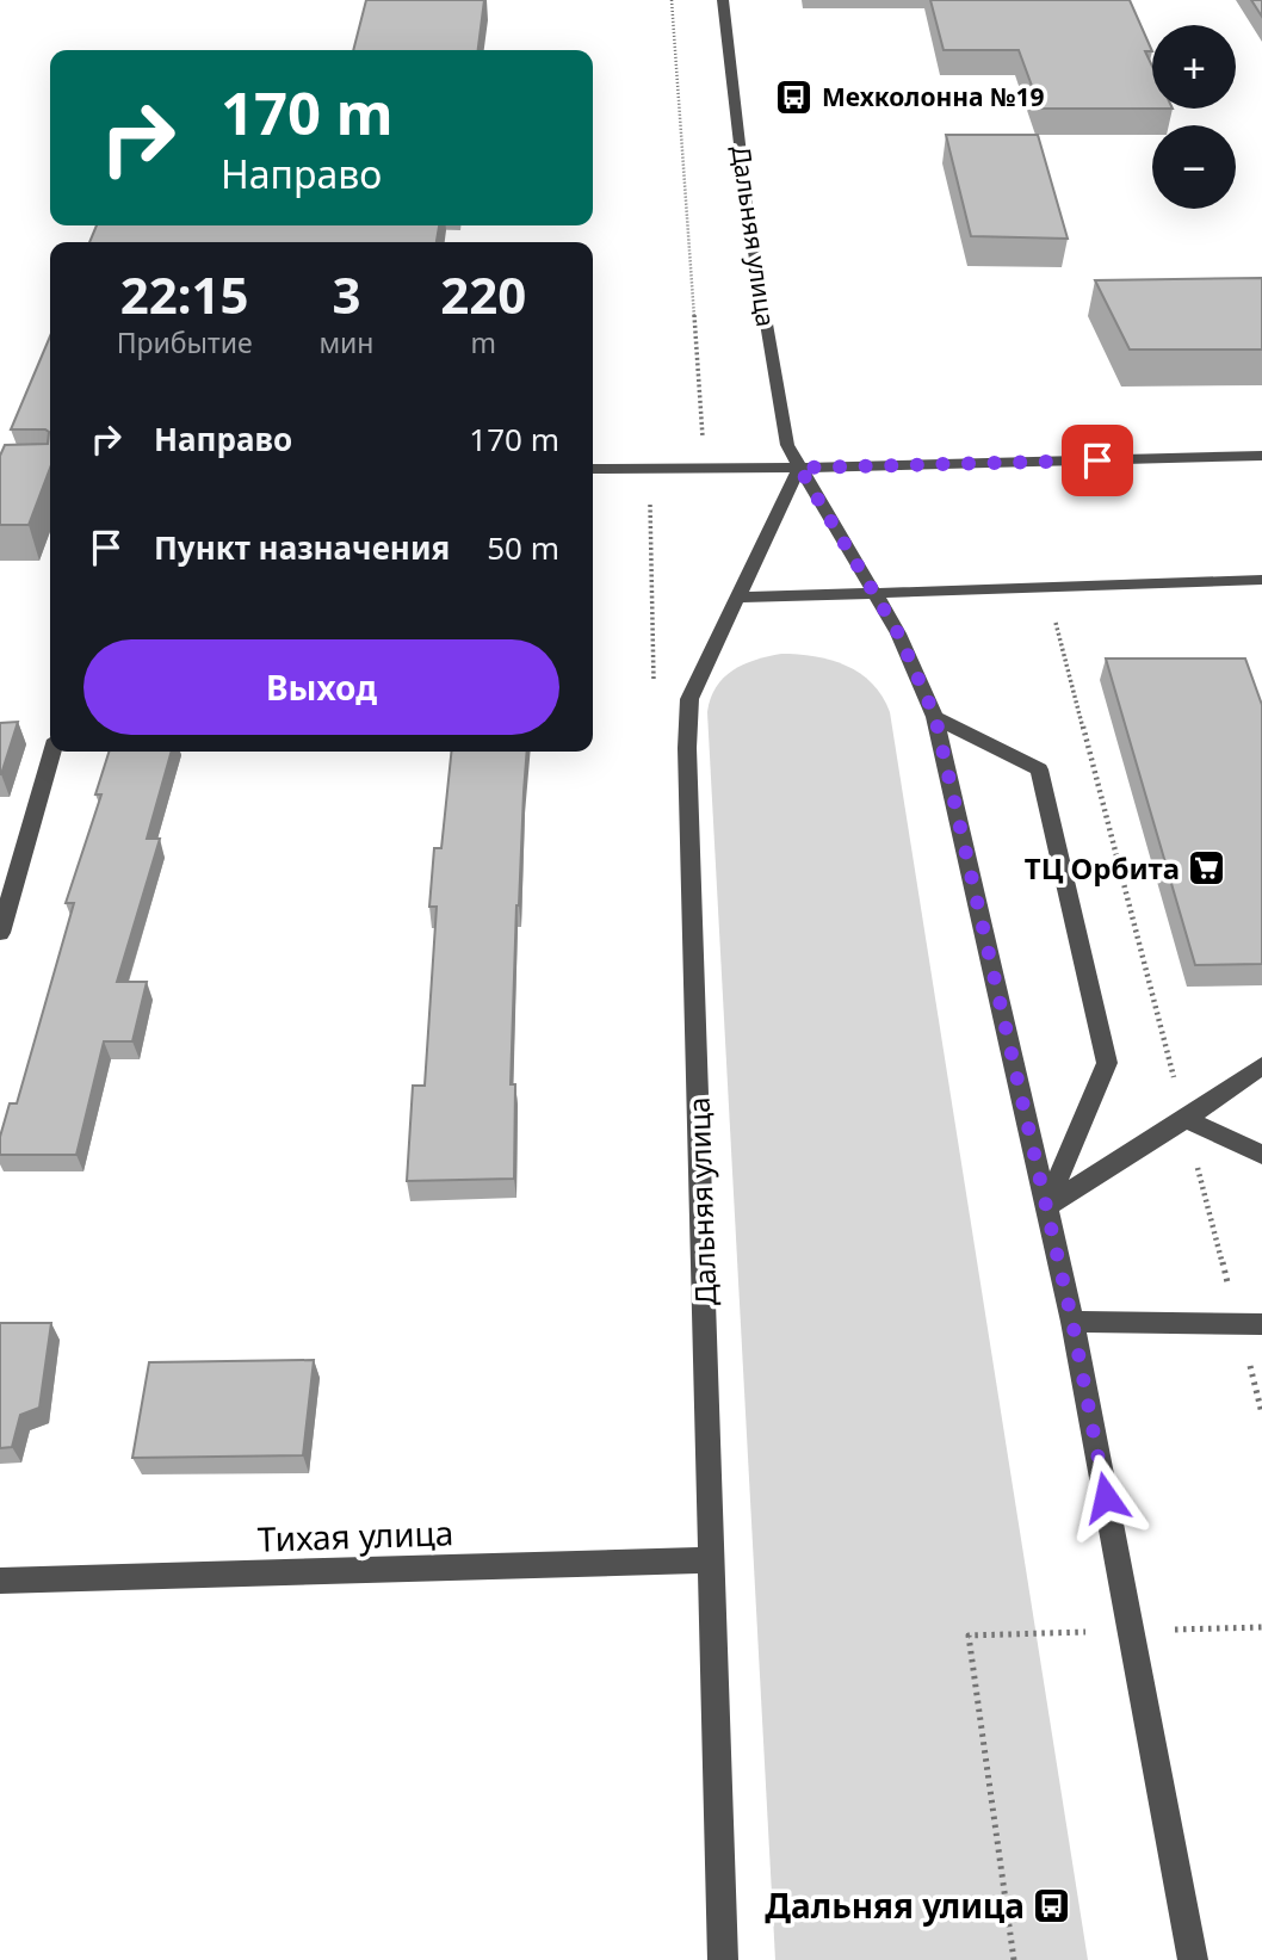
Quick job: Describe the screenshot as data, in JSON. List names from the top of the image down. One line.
{"streets":{"street":["Дальняя улица","Тихая улица"]},"crossings":[["Дальняя улица","Тихая улица"]],"places":{"bus stop":["Мехколонна №19","Дальняя улица"],"supermarket":["ТЦ Орбита"]},"page":{"map_buttons":["+","−"],"turn":["170 m","Направо"],"eta":["22:15","Прибытие","3","мин","220","m"],"list":[{"name":"Направо","value":"170 m"},{"name":"Пункт назначения","value":"50 m"}],"buttons":"Выход"}}
